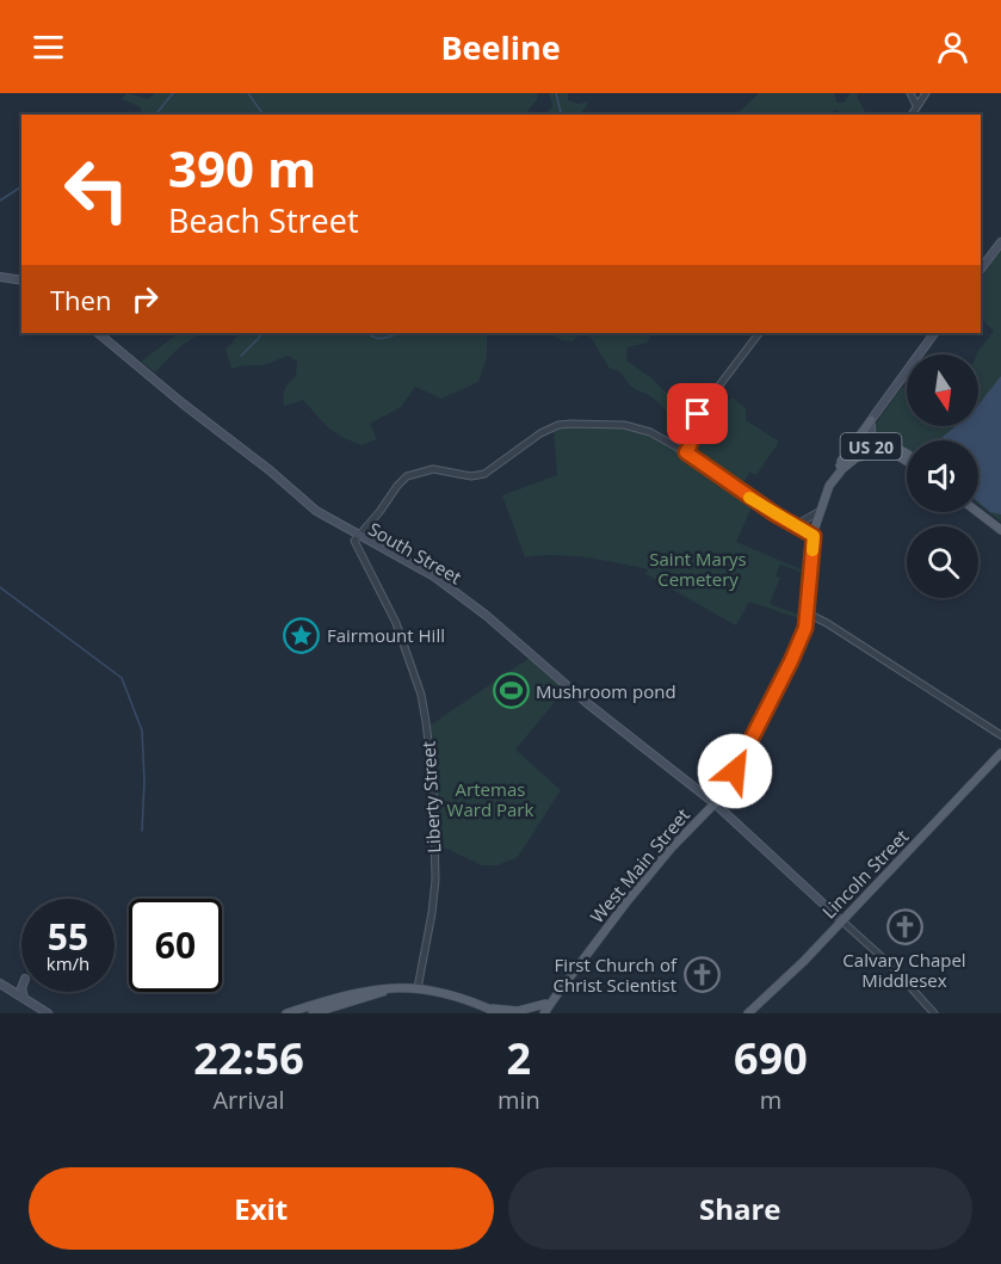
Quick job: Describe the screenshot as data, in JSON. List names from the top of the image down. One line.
{"streets":{"main road":["US 20","South Street","West Main Street","Lincoln Street"],"street":["Liberty Street"]},"crossings":[["US 20","West Main Street"],["South Street","Liberty Street"],["South Street","West Main Street"],["South Street","Lincoln Street"]],"parks":["Saint Marys Cemetery","Artemas Ward Park"],"places":{"place":["Fairmount Hill"],"sports":["Mushroom pond"],"church":["Calvary Chapel Middlesex","First Church of Christ Scientist"]},"north":"bottom","page":{"header":"Beeline","turn":["390 m","Beach Street"],"then":"Then","speed":"55 km/h","limit":"60","eta":["22:56","Arrival","2","min","690","m"],"buttons":["Exit","Share"]}}
